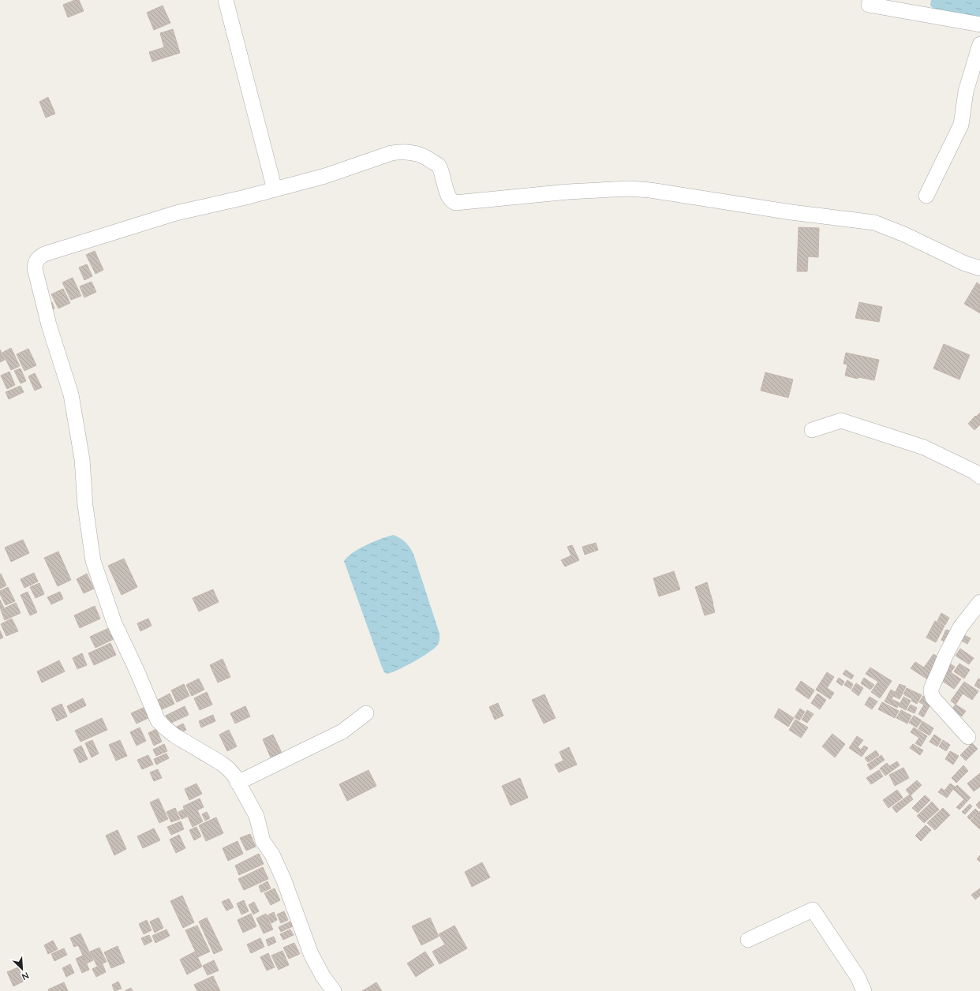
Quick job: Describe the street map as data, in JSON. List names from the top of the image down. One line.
{"north":"bottom right"}
